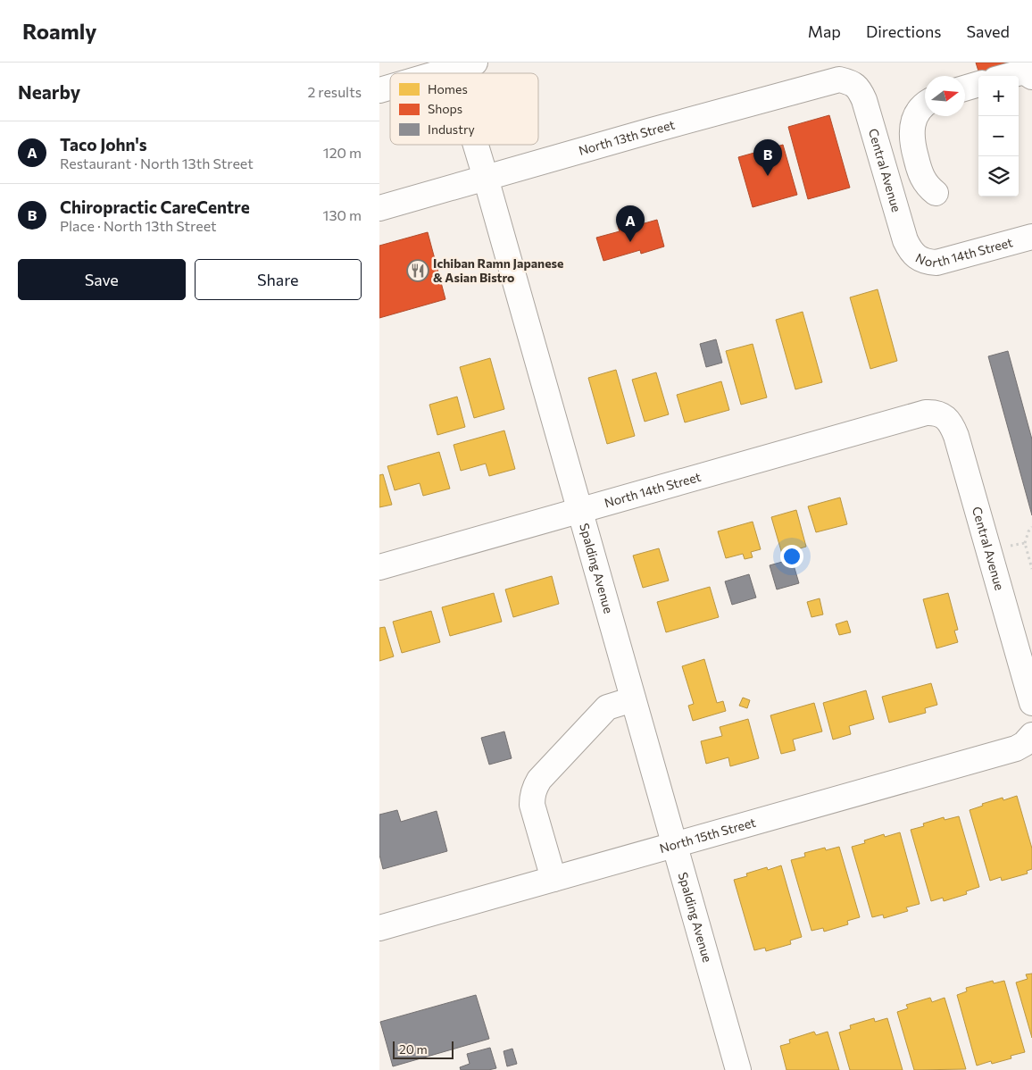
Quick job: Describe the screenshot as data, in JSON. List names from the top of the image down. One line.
{"streets":{"street":["North 13th Street","Central Avenue","North 14th Street","Spalding Avenue","North 15th Street"]},"crossings":[["North 13th Street","Central Avenue"],["North 13th Street","Spalding Avenue"],["Central Avenue","North 14th Street"],["North 14th Street","Spalding Avenue"],["Spalding Avenue","North 15th Street"]],"places":{"restaurant":["Ichiban Ramn Japanese & Asian Bistro"]},"legend":["Homes","Shops","Industry"],"scale_bar":"20 m","north":"right","page":{"header":"Roamly","nav":["Map","Directions","Saved"],"heading":["Nearby","2 results"],"map_buttons":["+","−"],"list":[{"mark":"A","name":"Taco John's","note":"Restaurant · North 13th Street","value":"120 m"},{"mark":"B","name":"Chiropractic CareCentre","note":"Place · North 13th Street","value":"130 m"}],"pins":["B","A"],"buttons":["Save","Share"],"scale":"20 m"}}
